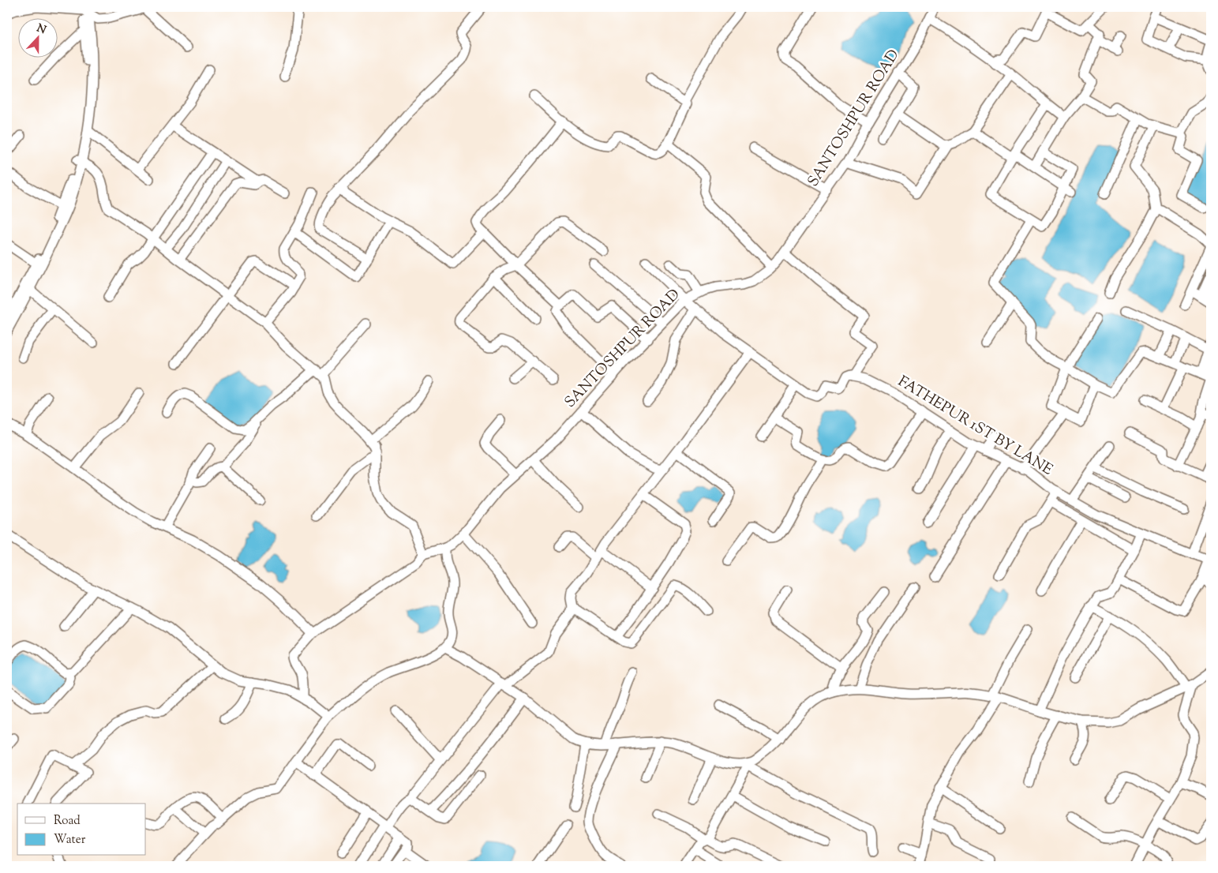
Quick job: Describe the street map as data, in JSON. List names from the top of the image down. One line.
{"streets":{"street":["SANTOSHPUR ROAD","FATHEPUR 1ST BY LANE"]},"legend":["Road","Water"],"north":"top"}
